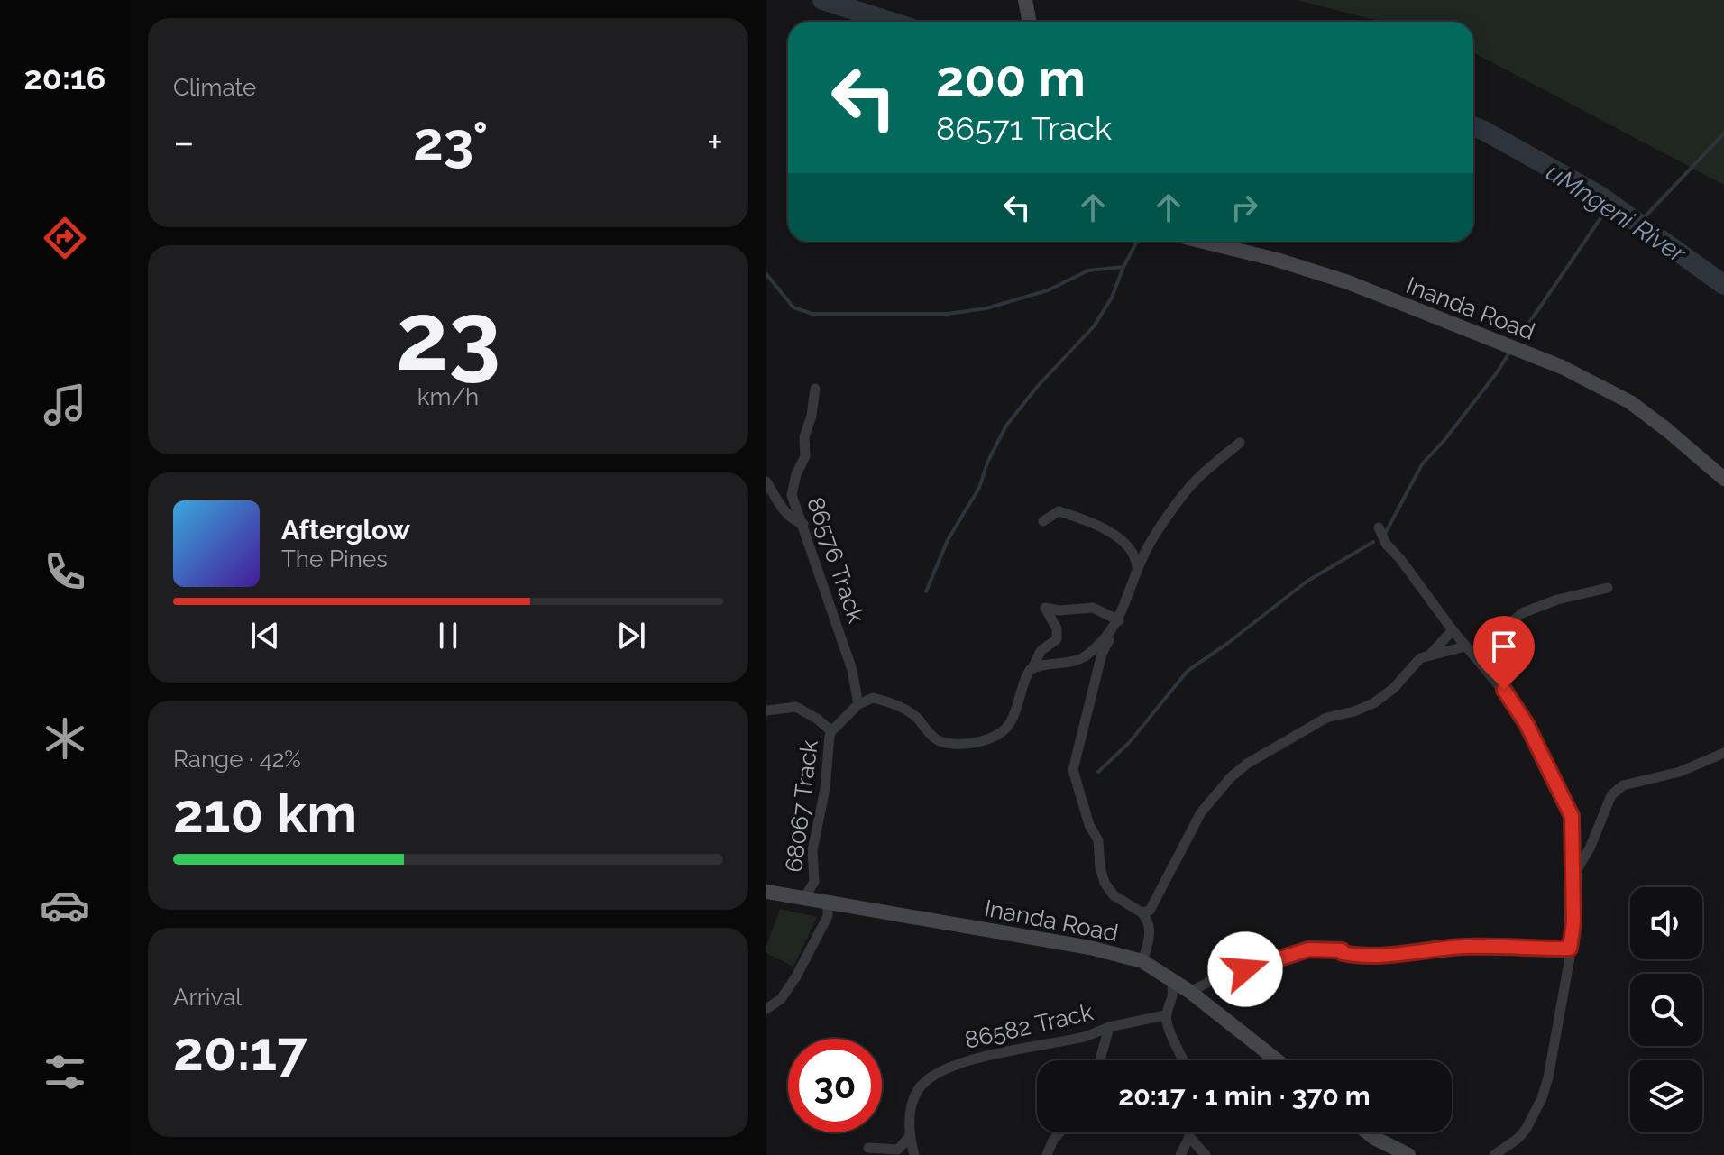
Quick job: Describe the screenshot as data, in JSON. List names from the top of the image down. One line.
{"streets":{"street":["Inanda Road","86576 Track","68067 Track","86582 Track"]},"crossings":[["Inanda Road","68067 Track"],["86576 Track","68067 Track"]],"water":["uMngeni River"],"page":{"tabs":"20:16","tile":["Climate",["23","km/h"],["Range · 42%","210 km"],["Arrival","20:17"]],"turn":["200 m","86571 Track"],"heat":["−","23°","+"],"song":["Afterglow","The Pines"],"limit":"30","trip":"20:17 · 1 min · 370 m"}}
